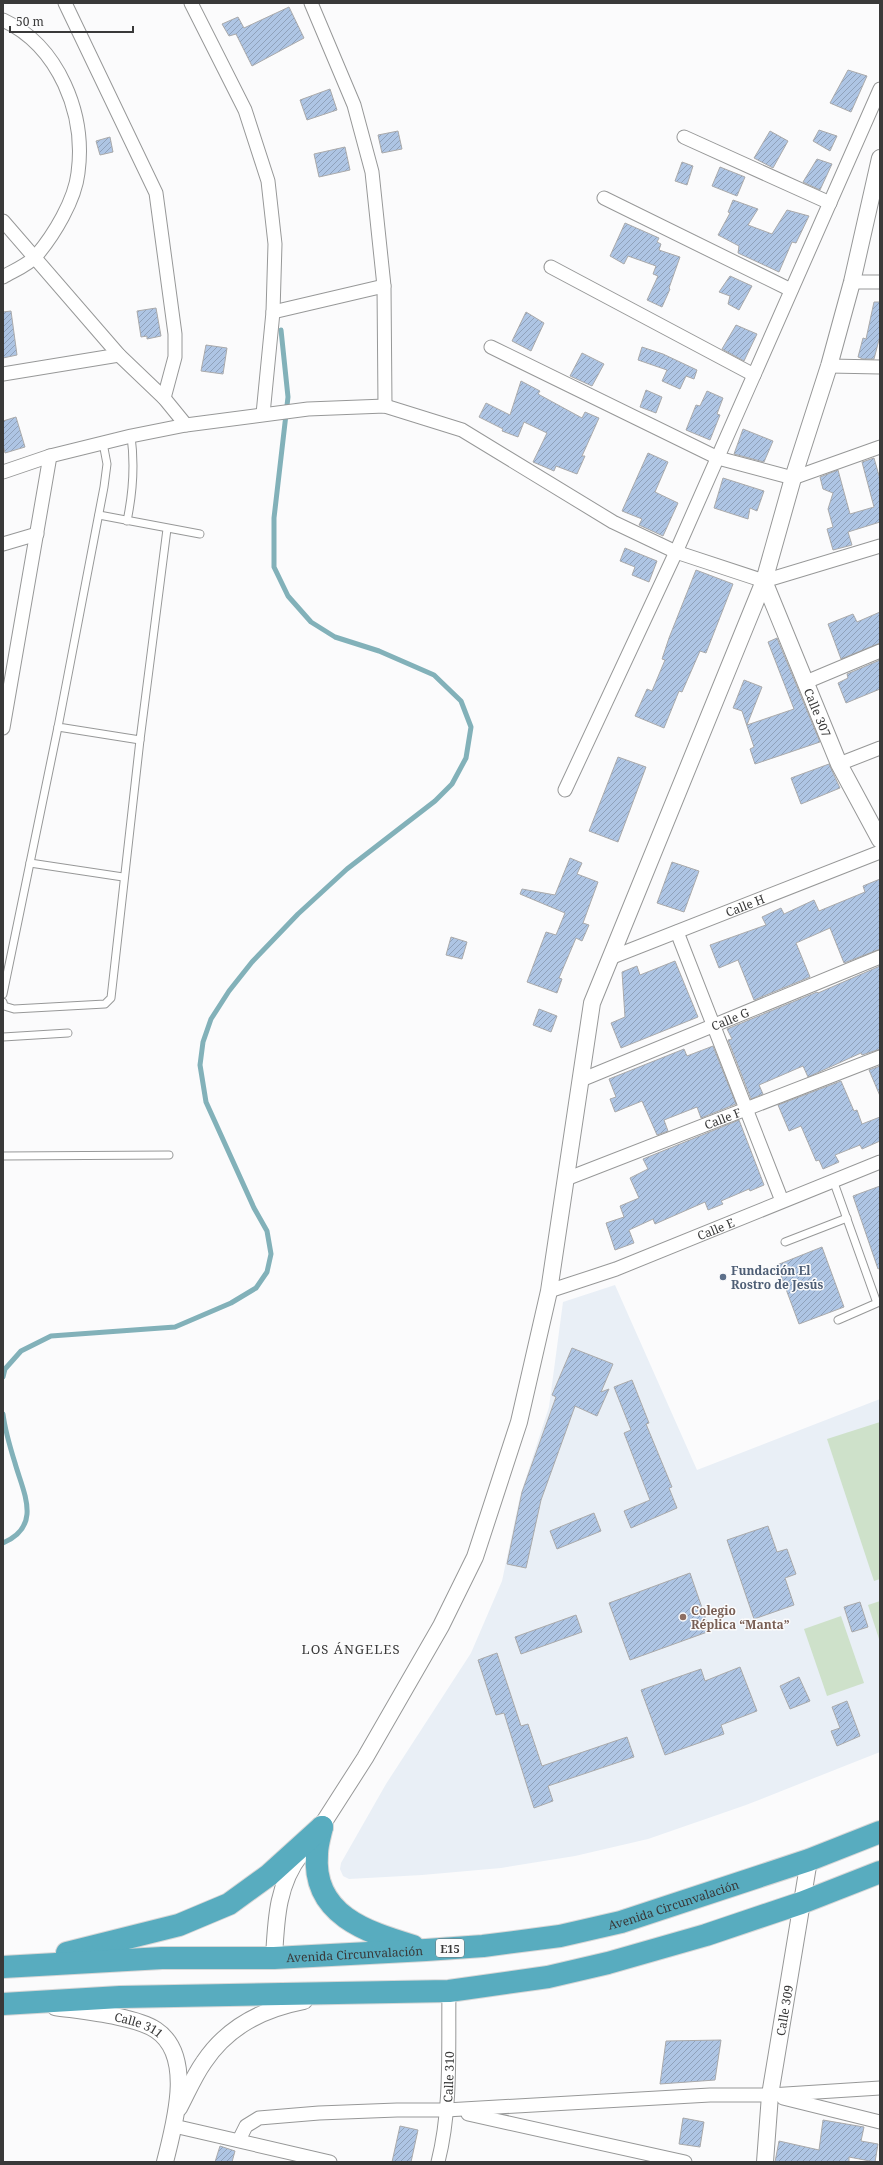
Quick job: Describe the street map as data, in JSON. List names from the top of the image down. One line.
{"streets":{"highway":["Avenida Circunvalación","E15"],"street":["Calle 307","Calle H","Calle G","Calle F","Calle E","Calle 309","Calle 311","Calle 310"]},"crossings":[["Avenida Circunvalación","Calle 309"]],"districts":["LOS ÁNGELES"],"places":["Fundación El Rostro de Jesús","Colegio Réplica “Manta”"],"scale_bar":"50 m"}
